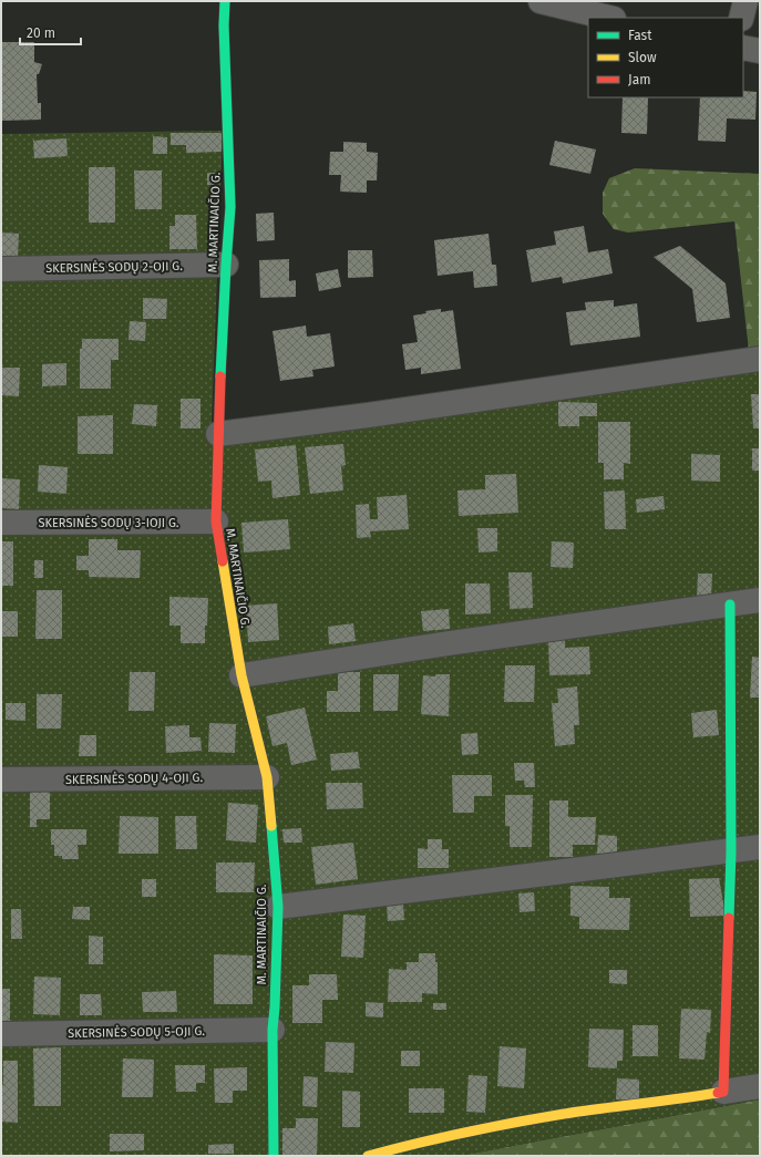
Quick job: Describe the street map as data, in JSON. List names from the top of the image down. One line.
{"streets":{"street":["M. MARTINAIČIO G.","SKERSINĖS SODŲ 2-OJI G.","SKERSINĖS SODŲ 3-IOJI G.","SKERSINĖS SODŲ 4-OJI G.","SKERSINĖS SODŲ 5-OJI G."]},"crossings":[["M. MARTINAIČIO G.","SKERSINĖS SODŲ 2-OJI G."],["M. MARTINAIČIO G.","SKERSINĖS SODŲ 3-IOJI G."],["M. MARTINAIČIO G.","SKERSINĖS SODŲ 4-OJI G."],["M. MARTINAIČIO G.","SKERSINĖS SODŲ 5-OJI G."]],"legend":["Fast","Slow","Jam"],"scale_bar":"20 m"}
